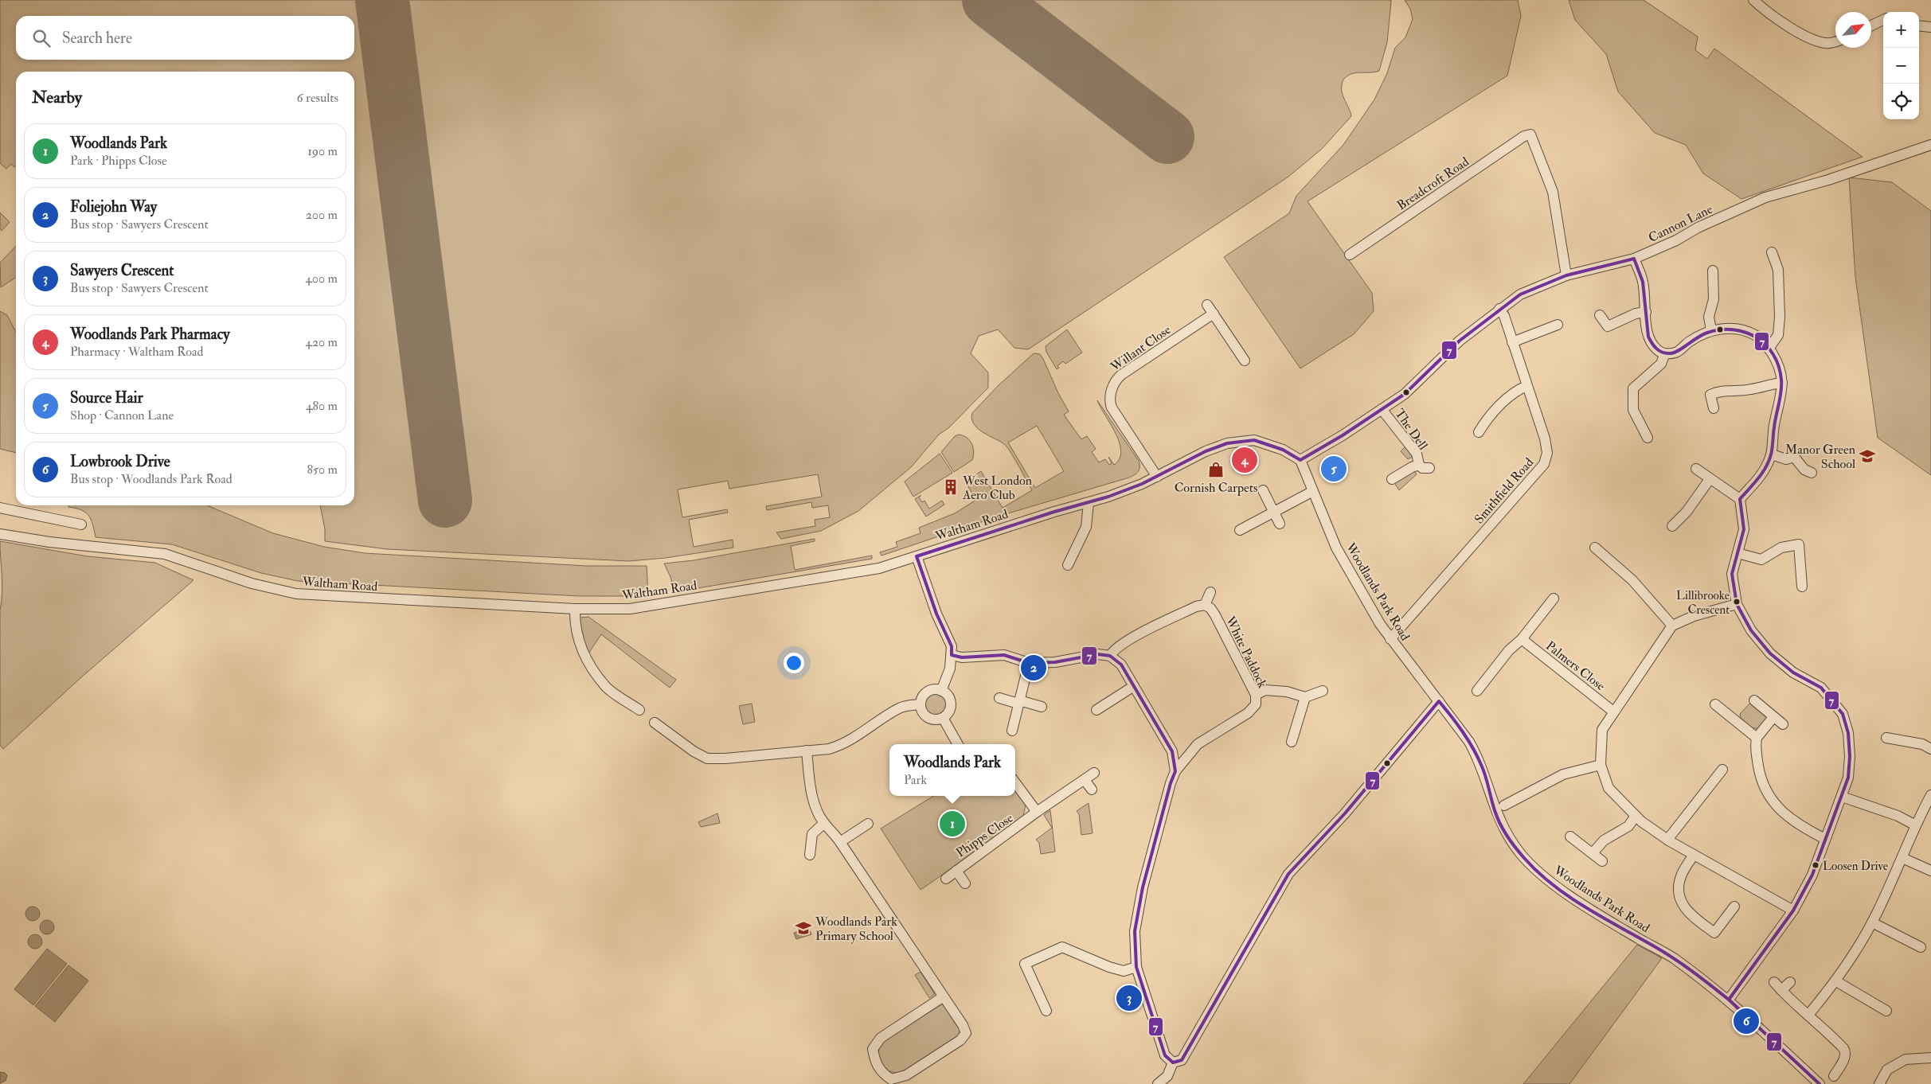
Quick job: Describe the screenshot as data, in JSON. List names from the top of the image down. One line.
{"streets":{"street":["Breadcroft Road","Cannon Lane","Willant Close","The Dell","Smithfield Road","Waltham Road","Woodlands Park Road","White Paddock","Palmers Close","Phipps Close"]},"crossings":[["Breadcroft Road","Cannon Lane"],["Cannon Lane","The Dell"],["Cannon Lane","Smithfield Road"],["Cannon Lane","Waltham Road"],["Cannon Lane","Woodlands Park Road"],["Willant Close","Waltham Road"],["Smithfield Road","Woodlands Park Road"],["Waltham Road","Woodlands Park Road"]],"places":{"school or university":["Manor Green School","Woodlands Park Primary School"],"shop":["Cornish Carpets"],"building":["West London Aero Club"],"other":["Lillibrooke Crescent","Loosen Drive"]},"lines":["transit line 7"],"north":"top right","page":{"map_buttons":["+","−"],"search":"Search here","heading":["Nearby","6 results"],"list":[{"mark":"1","name":"Woodlands Park","note":"Park · Phipps Close","value":"190 m"},{"mark":"2","name":"Foliejohn Way","note":"Bus stop · Sawyers Crescent","value":"200 m"},{"mark":"3","name":"Sawyers Crescent","note":"Bus stop · Sawyers Crescent","value":"400 m"},{"mark":"4","name":"Woodlands Park Pharmacy","note":"Pharmacy · Waltham Road","value":"420 m"},{"mark":"5","name":"Source Hair","note":"Shop · Cannon Lane","value":"480 m"},{"mark":"6","name":"Lowbrook Drive","note":"Bus stop · Woodlands Park Road","value":"850 m"}],"pins":["4","5","2","1","3","6"],"popup":["Woodlands Park","Park"]}}
